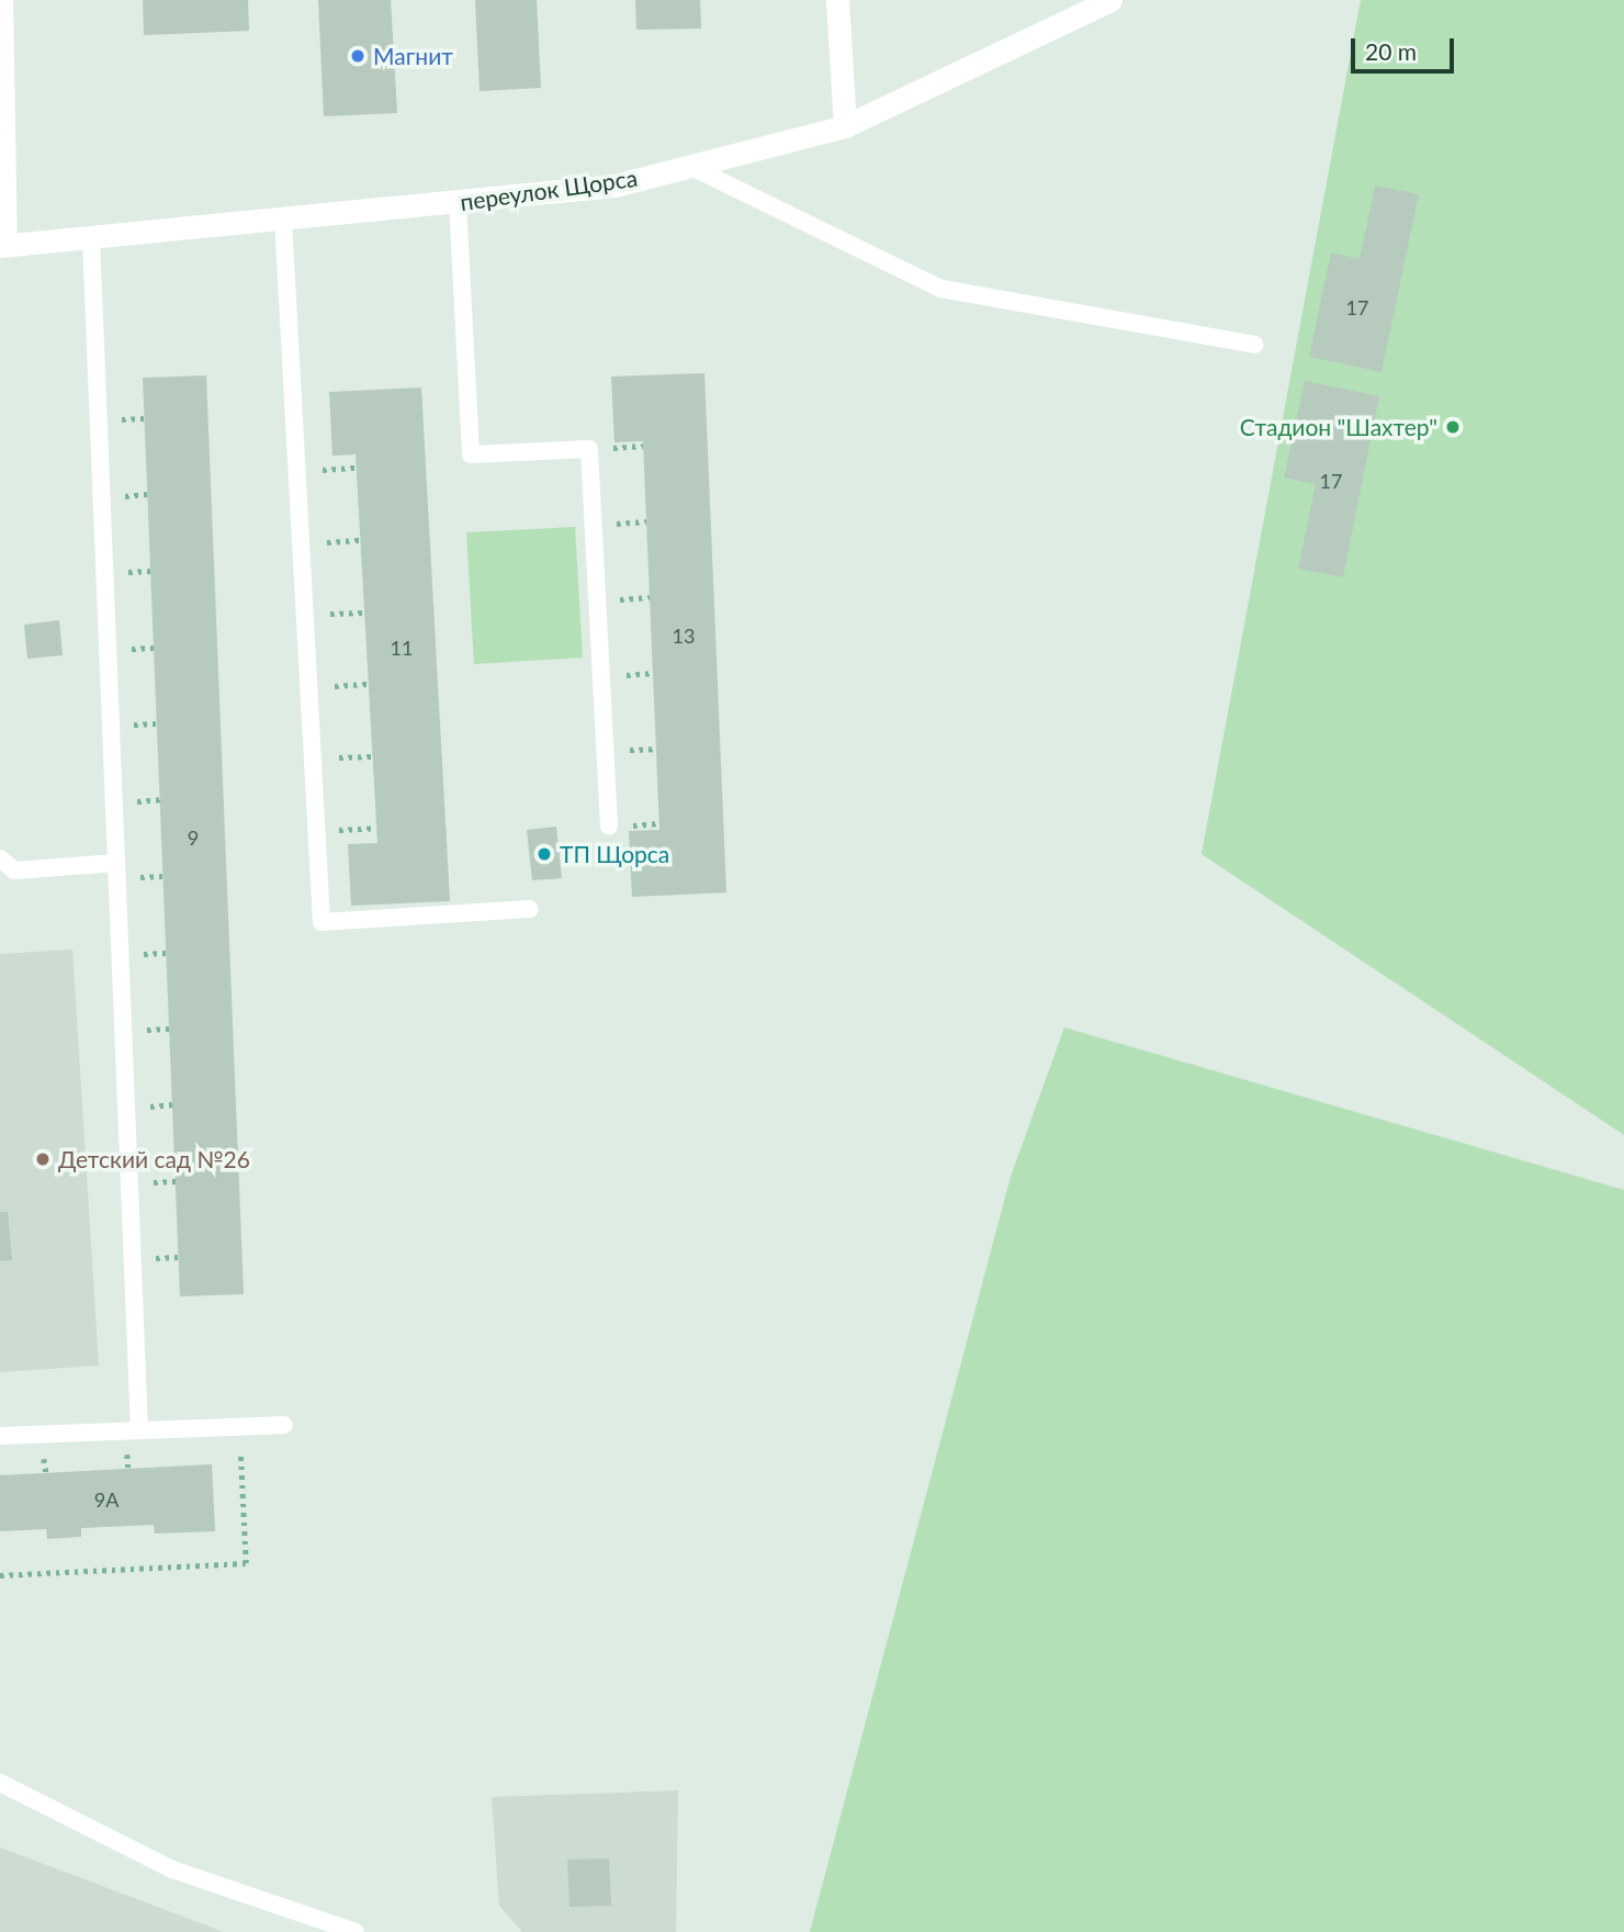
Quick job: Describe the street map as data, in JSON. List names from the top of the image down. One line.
{"streets":{"street":["переулок Щорса"]},"places":["Магнит","Стадион \"Шахтер\"","ТП Щорса","Детский сад №26"],"house_numbers":["17","17","13","11","9","9А"],"scale_bar":"20 m"}
